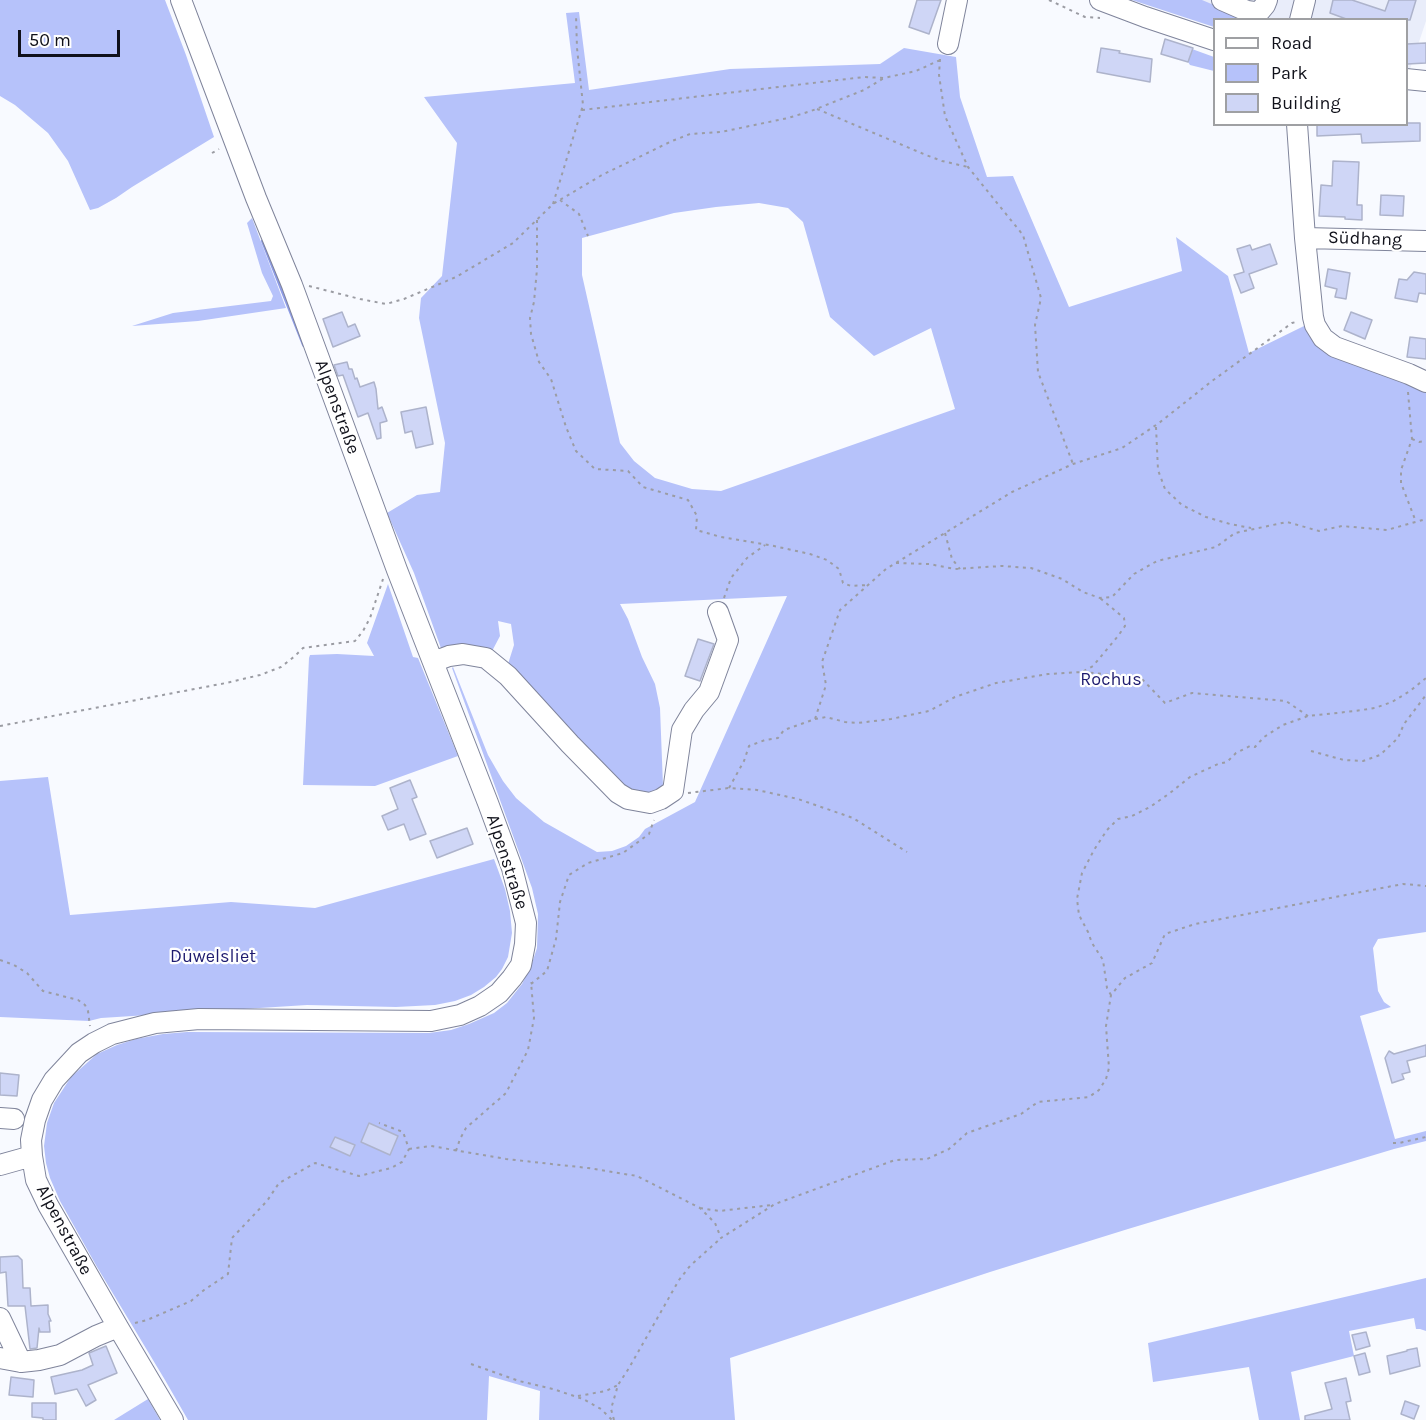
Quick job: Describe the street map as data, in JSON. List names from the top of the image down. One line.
{"streets":{"street":["Südhang","Alpenstraße"]},"parks":["Rochus","Düwelsliet"],"legend":["Road","Park","Building"],"scale_bar":"50 m"}
